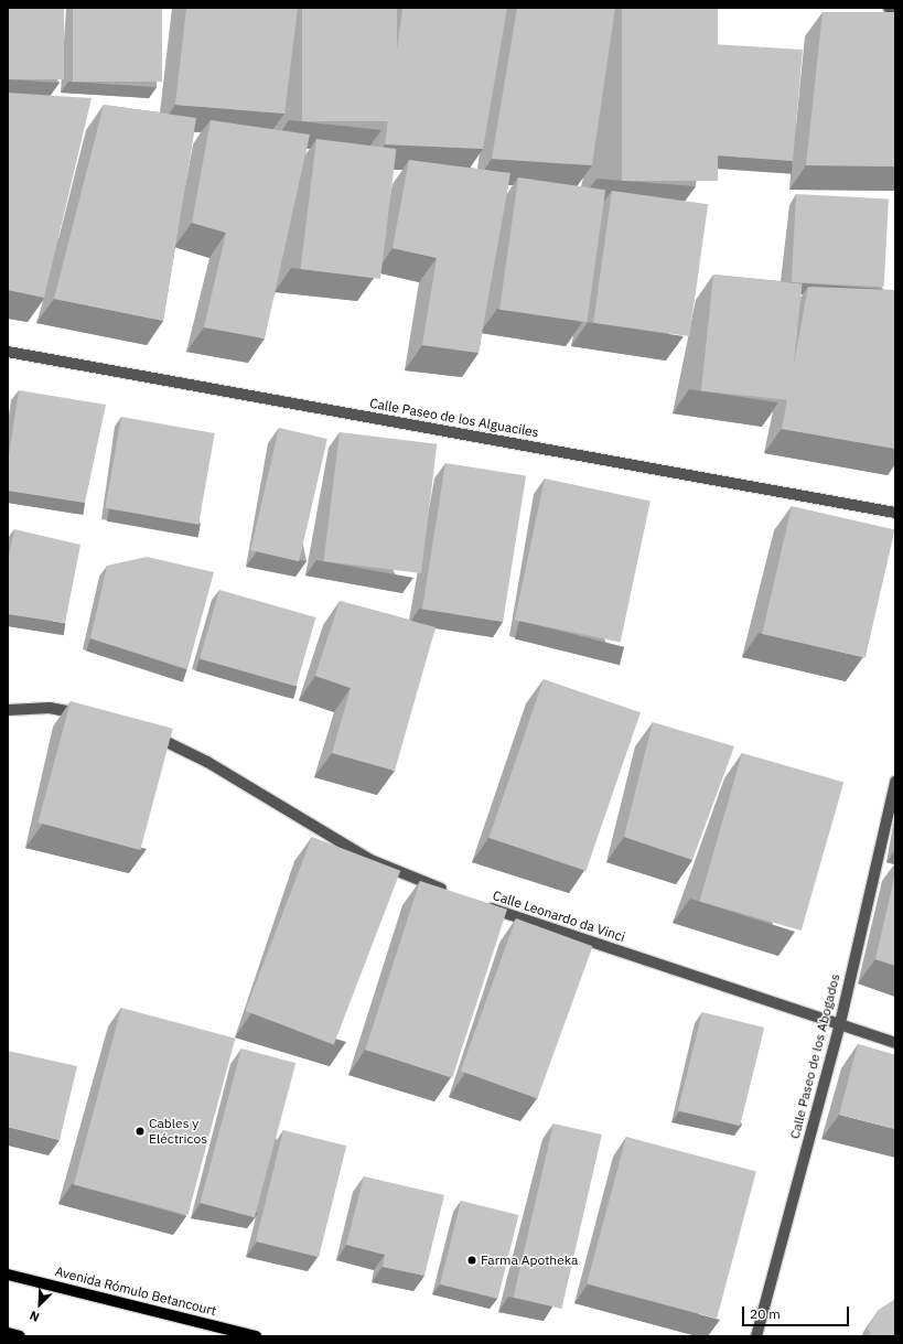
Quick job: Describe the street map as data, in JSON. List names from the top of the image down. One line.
{"streets":{"main road":["Avenida Rómulo Betancourt"],"street":["Calle Paseo de los Alguaciles","Calle Leonardo da Vinci","Calle Paseo de los Abogados"]},"crossings":[["Calle Leonardo da Vinci","Calle Paseo de los Abogados"]],"places":["Cables y Eléctricos","Farma Apotheka"],"scale_bar":"20 m","north":"bottom left"}
